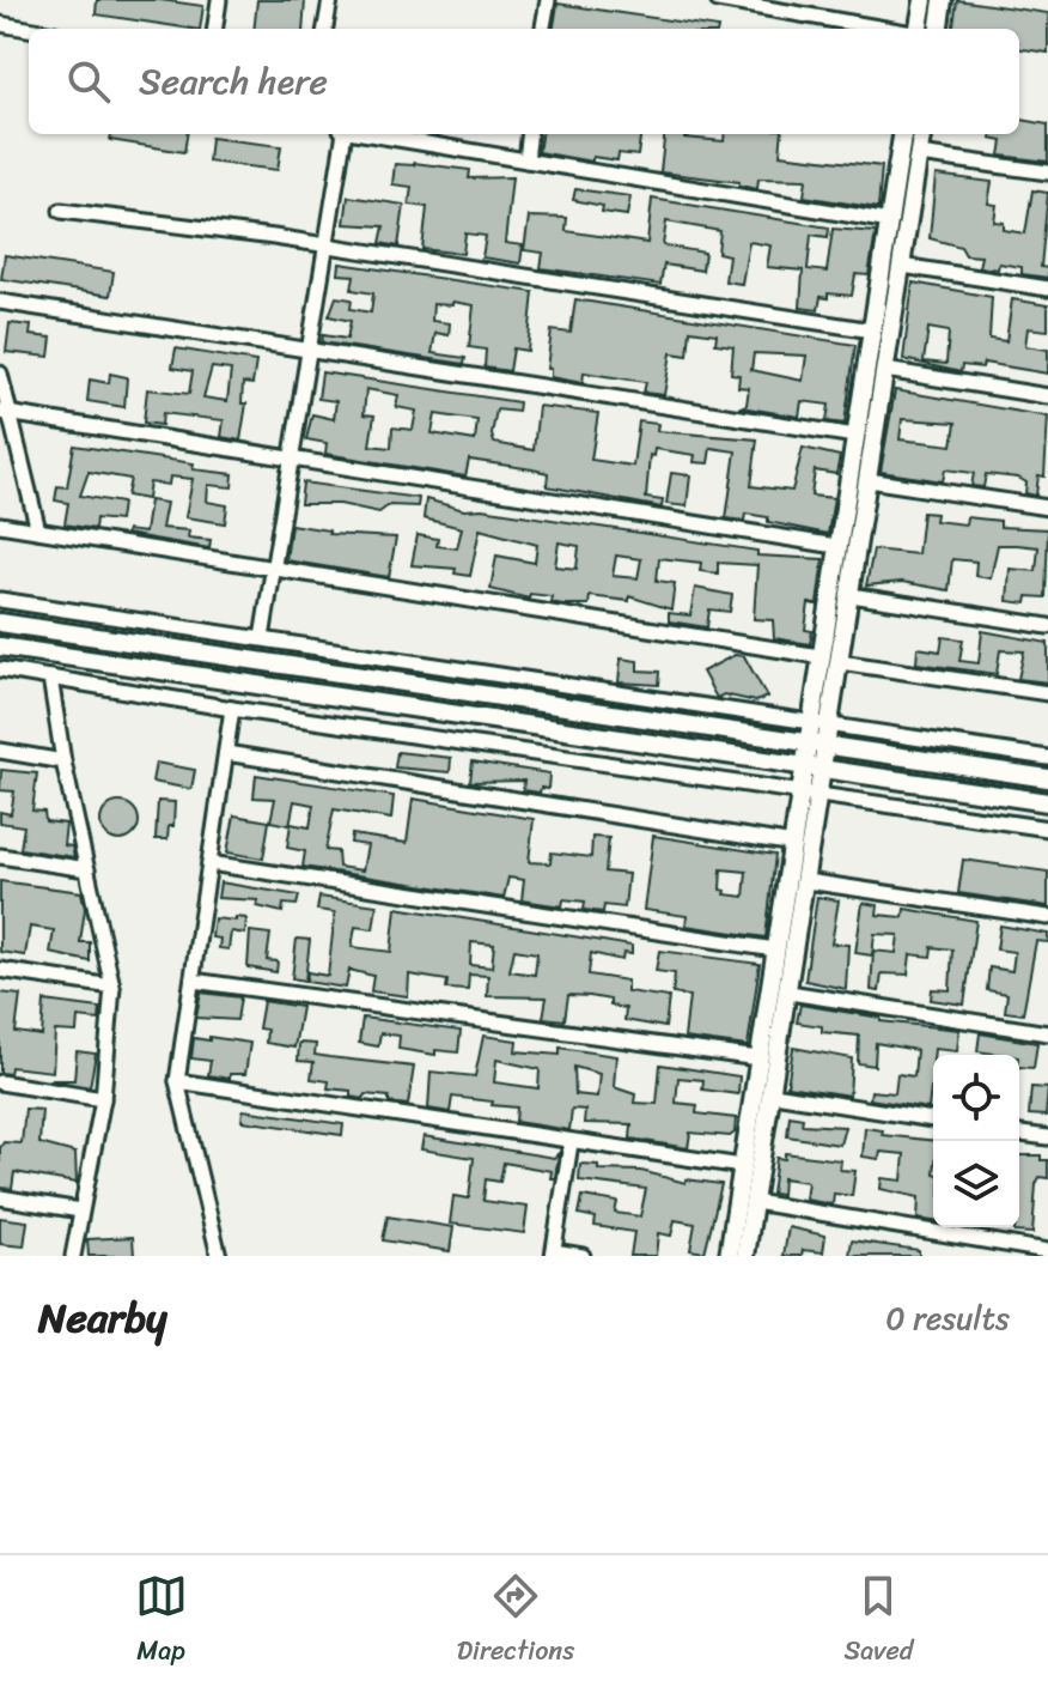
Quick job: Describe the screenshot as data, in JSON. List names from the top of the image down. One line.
{"page":{"search":"Search here","heading":["Nearby","0 results"],"nav":["Map","Directions","Saved"]}}
